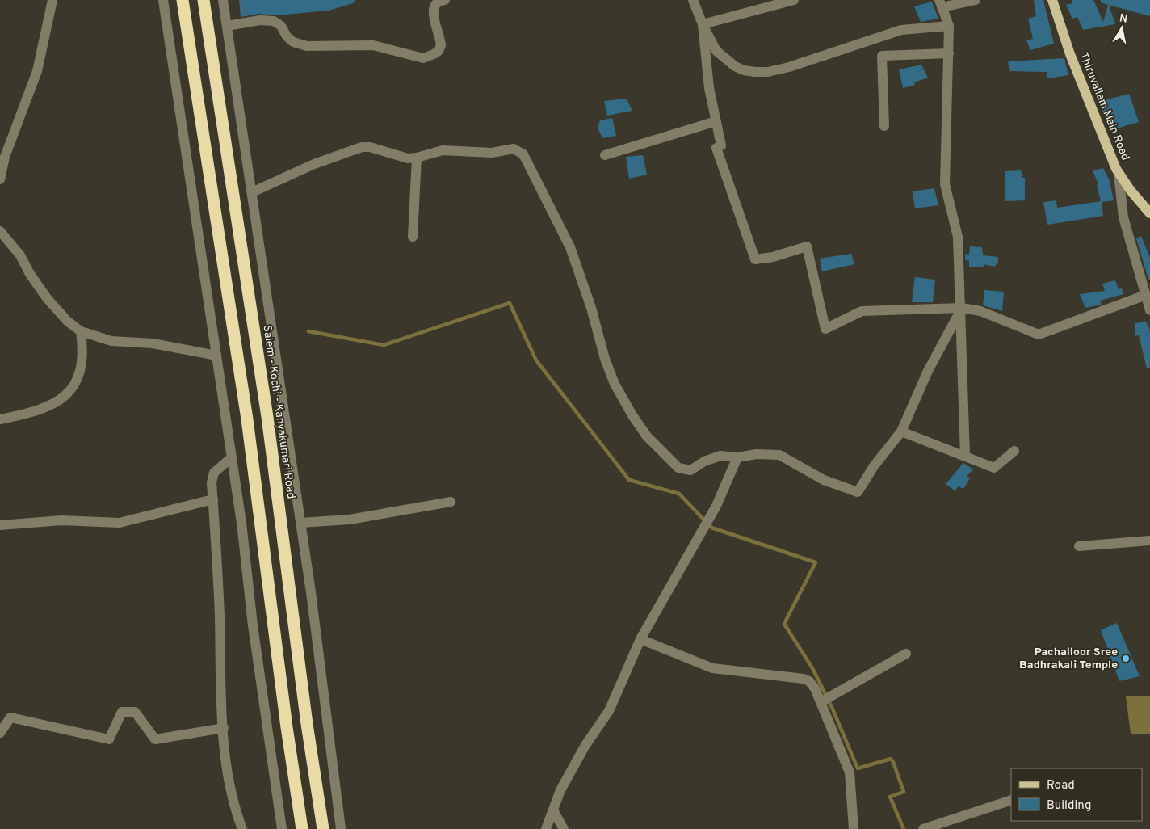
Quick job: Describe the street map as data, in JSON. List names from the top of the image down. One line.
{"streets":{"highway":["Salem - Kochi - Kanyakumari Road"],"main road":["Thiruvallam Main Road"]},"places":["Pachalloor Sree Badhrakali Temple"],"legend":["Road","Building"],"north":"top"}
